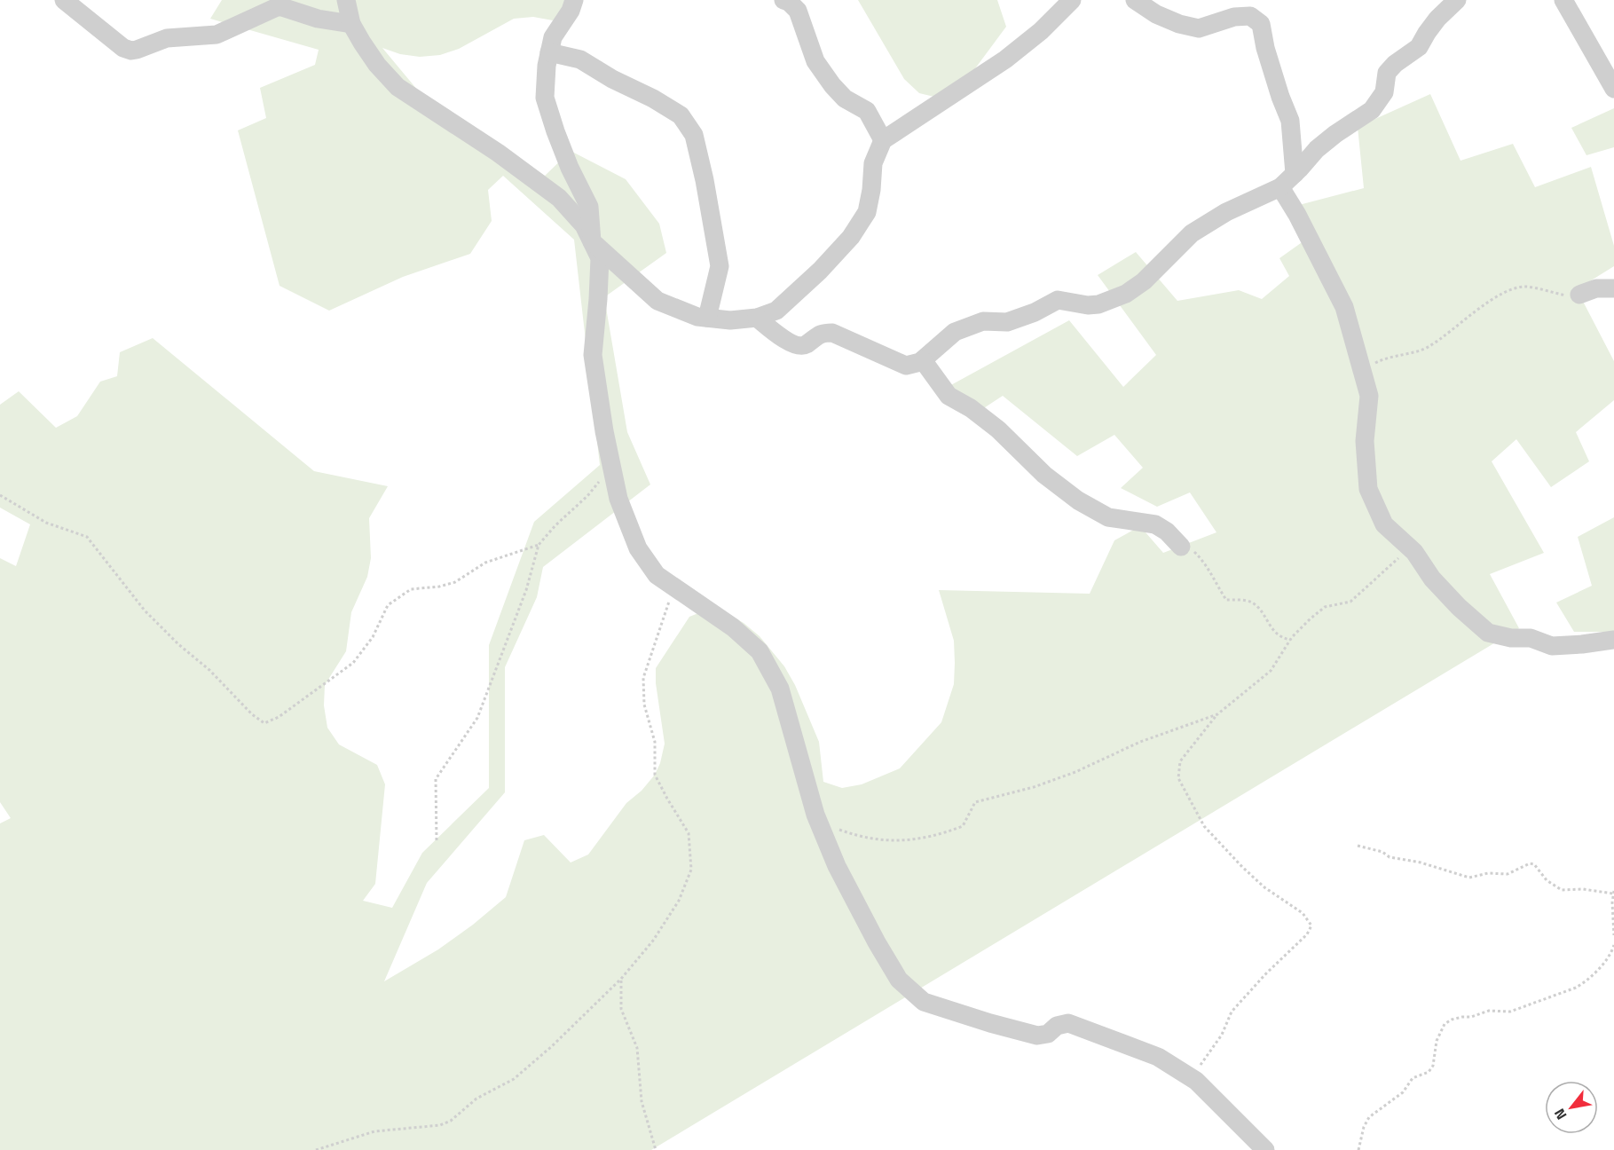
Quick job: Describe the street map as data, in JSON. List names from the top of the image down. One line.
{"north":"bottom left"}
